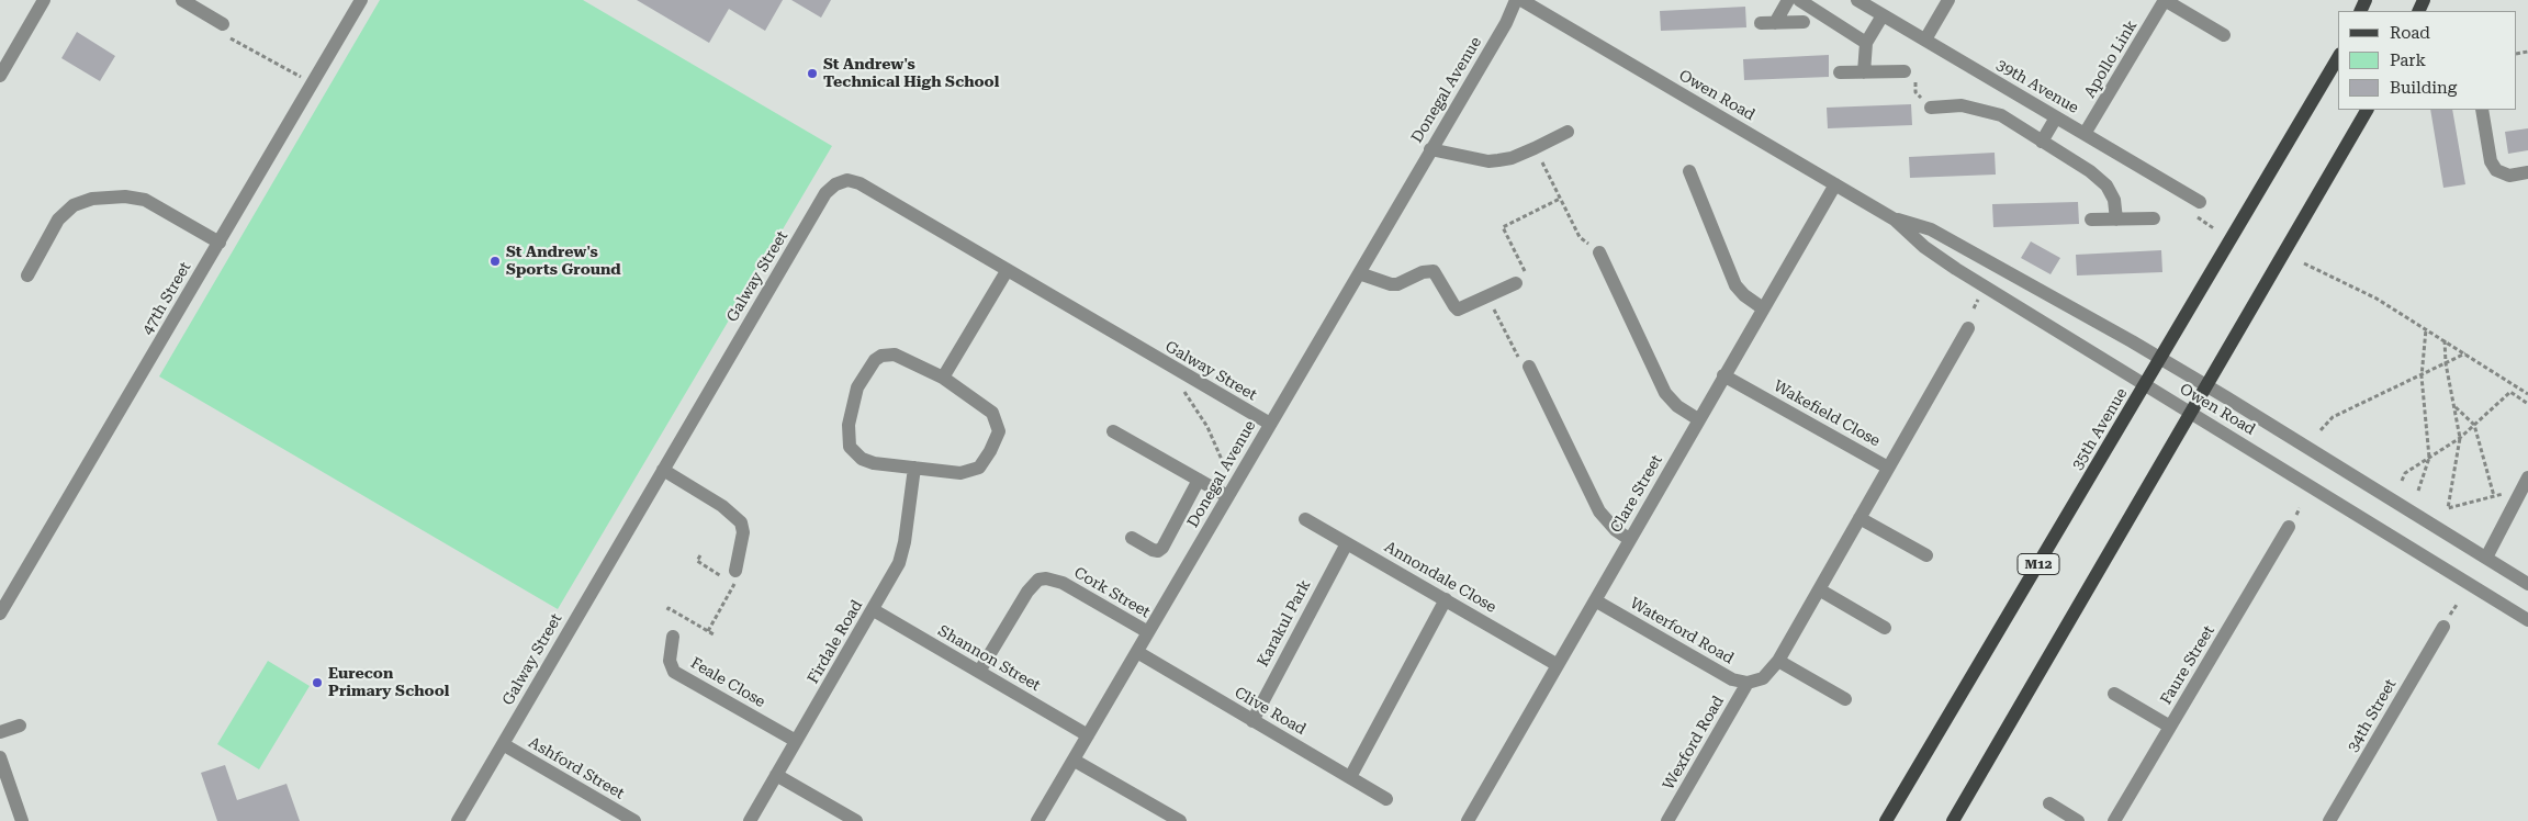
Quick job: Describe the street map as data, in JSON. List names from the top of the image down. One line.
{"streets":{"main road":["35th Avenue","M12"],"street":["Apollo Link","39th Avenue","Donegal Avenue","Owen Road","Galway Street","47th Street","Wakefield Close","Clare Street","Annondale Close","Cork Street","Karakul Park","Waterford Road","Firdale Road","Shannon Street","Faure Street","Feale Close","Clive Road","34th Street","Wexford Road","Ashford Street"]},"crossings":[["Apollo Link","39th Avenue"],["Donegal Avenue","Galway Street"],["Donegal Avenue","Cork Street"],["Donegal Avenue","Shannon Street"],["Donegal Avenue","Clive Road"],["Owen Road","35th Avenue"],["Owen Road","Clare Street"],["Galway Street","Ashford Street"],["Wakefield Close","Clare Street"],["Clare Street","Annondale Close"],["Clare Street","Waterford Road"],["Annondale Close","Karakul Park"],["Cork Street","Shannon Street"],["Karakul Park","Clive Road"],["Waterford Road","Wexford Road"],["Firdale Road","Shannon Street"],["Firdale Road","Feale Close"]],"places":["St Andrew's Technical High School","St Andrew's Sports Ground","Eurecon Primary School"],"legend":["Road","Park","Building"]}
